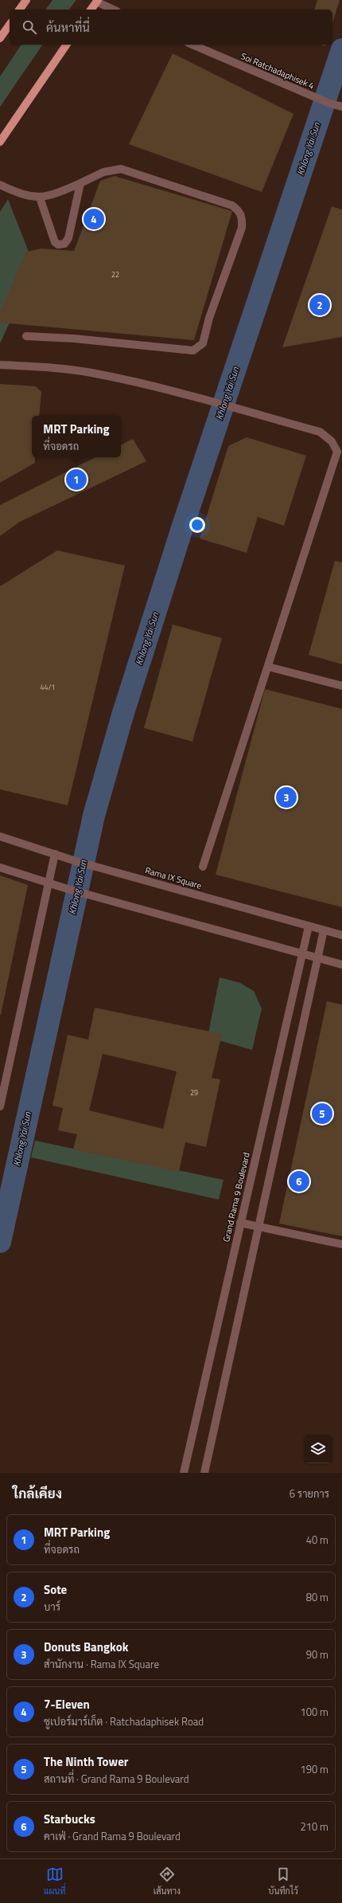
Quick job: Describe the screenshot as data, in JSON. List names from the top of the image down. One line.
{"streets":{"street":["Soi Ratchadaphisek 4","Rama IX Square","Grand Rama 9 Boulevard"]},"crossings":[["Rama IX Square","Grand Rama 9 Boulevard"]],"water":["Khlong Yai Sun"],"house_numbers":["22","44/1","29"],"page":{"search":"ค้นหาที่นี่","pins":["4","2","1","3","5","6"],"popup":["MRT Parking","ที่จอดรถ"],"heading":["ใกล้เคียง","6 รายการ"],"list":[{"mark":"1","name":"MRT Parking","note":"ที่จอดรถ","value":"40 m"},{"mark":"2","name":"Sote","note":"บาร์","value":"80 m"},{"mark":"3","name":"Donuts Bangkok","note":"สำนักงาน · Rama IX Square","value":"90 m"},{"mark":"4","name":"7-Eleven","note":"ซูเปอร์มาร์เก็ต · Ratchadaphisek Road","value":"100 m"},{"mark":"5","name":"The Ninth Tower","note":"สถานที่ · Grand Rama 9 Boulevard","value":"190 m"},{"mark":"6","name":"Starbucks","note":"คาเฟ่ · Grand Rama 9 Boulevard","value":"210 m"}],"nav":["แผนที่","เส้นทาง","บันทึกไว้"]}}
